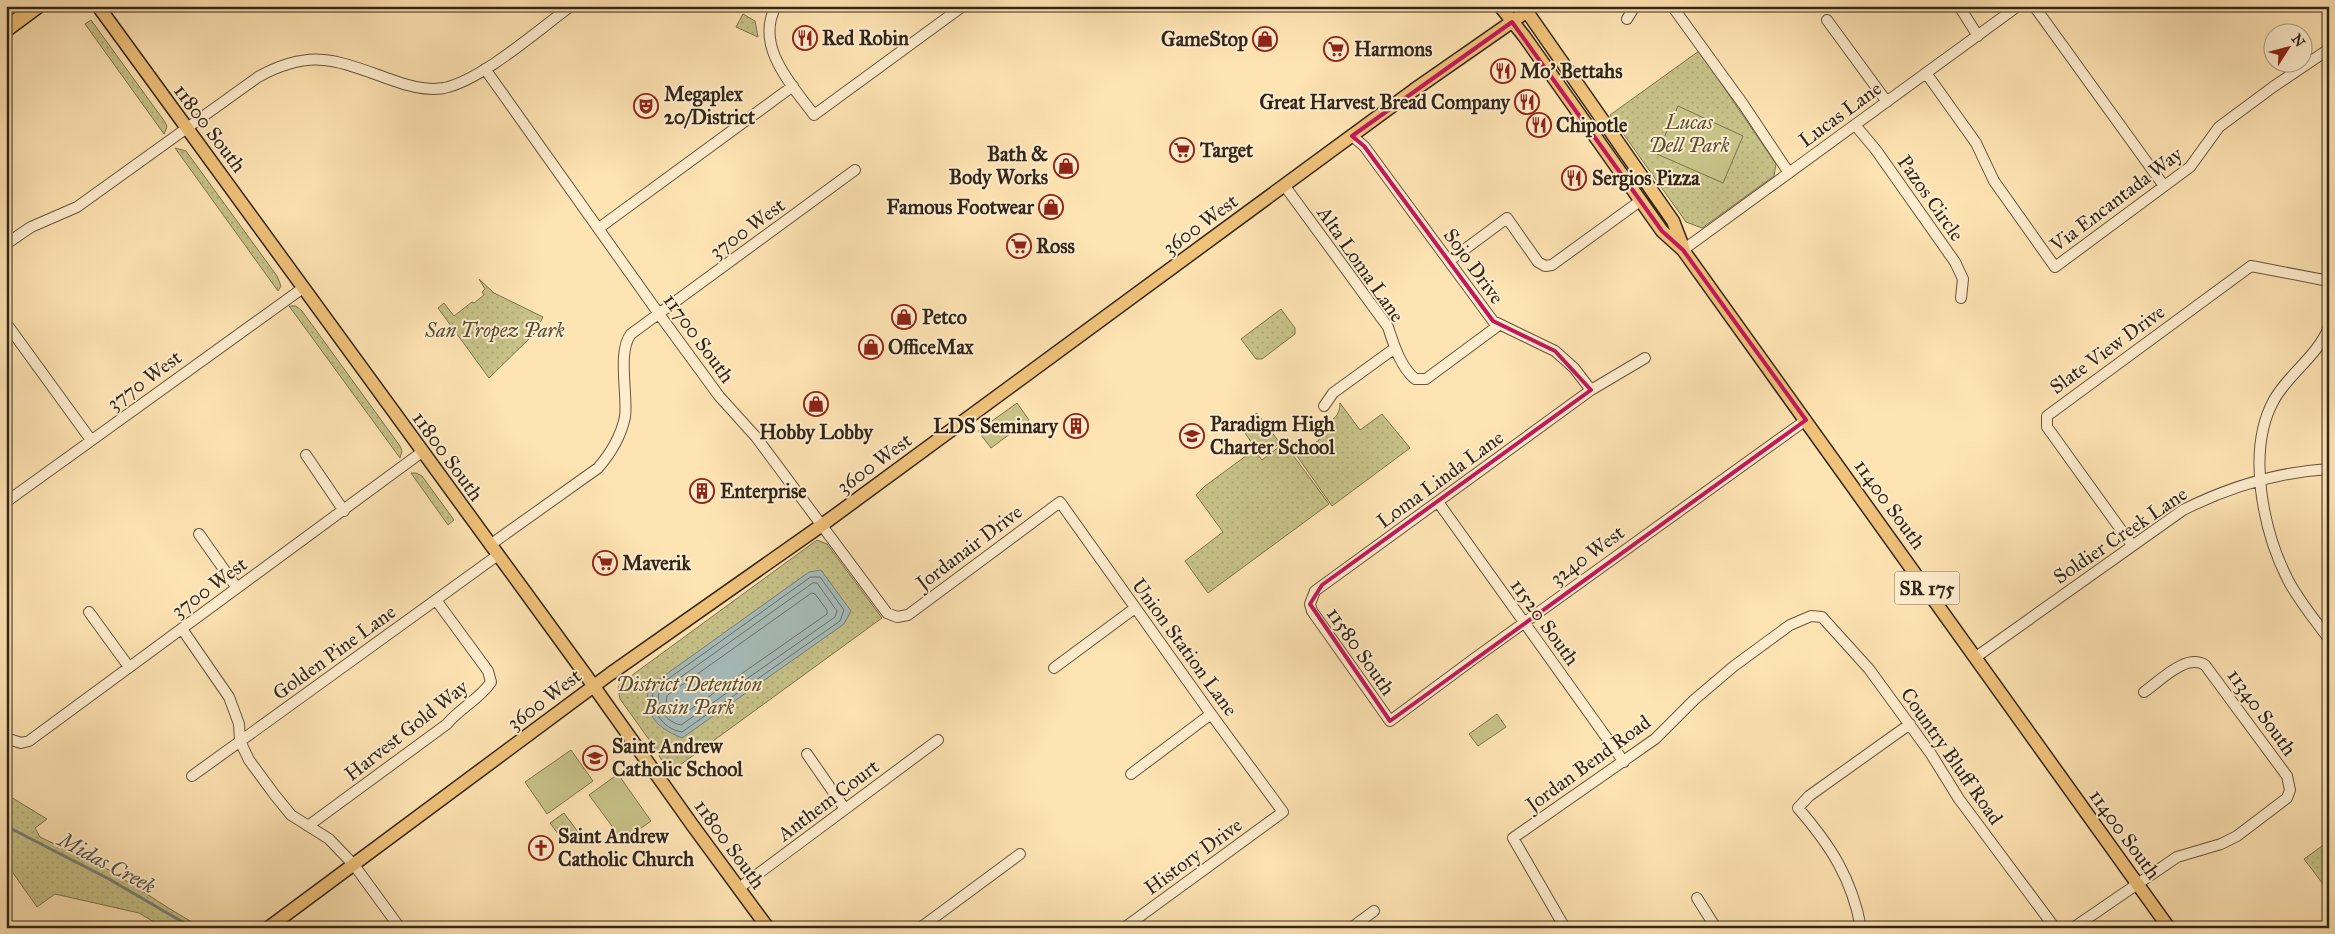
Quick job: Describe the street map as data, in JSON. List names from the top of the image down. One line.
{"streets":{"main road":["11800 South","3600 West","11400 South","SR 175"],"street":["Lucas Lane","Pazos Circle","Via Encantada Way","3700 West","Alta Loma Lane","Sojo Drive","11700 South","Slate View Drive","3770 West","Loma Linda Lane","Soldier Creek Lane","Jordanair Drive","3240 West","11520 South","Union Station Lane","11580 South","Golden Pine Lane","11340 South","Harvest Gold Way","Country Bluff Road","Jordan Bend Road","Anthem Court","History Drive"]},"crossings":[["Lucas Lane","Pazos Circle"],["Lucas Lane","Via Encantada Way"],["Lucas Lane","11400 South"],["11800 South","3600 West"],["11800 South","3700 West"],["11800 South","3770 West"],["11800 South","Golden Pine Lane"],["11800 South","Anthem Court"],["3600 West","Alta Loma Lane"],["3600 West","Sojo Drive"],["3600 West","11700 South"],["3600 West","11400 South"],["3700 West","11700 South"],["Alta Loma Lane","Sojo Drive"],["Sojo Drive","Loma Linda Lane"],["11700 South","Jordanair Drive"],["Slate View Drive","Soldier Creek Lane"],["Loma Linda Lane","11520 South"],["Loma Linda Lane","11580 South"],["11400 South","Soldier Creek Lane"],["11400 South","3240 West"],["11400 South","11340 South"],["Jordanair Drive","Union Station Lane"],["3240 West","11520 South"],["3240 West","11580 South"],["11520 South","Jordan Bend Road"],["Union Station Lane","History Drive"],["Golden Pine Lane","Harvest Gold Way"],["Country Bluff Road","Jordan Bend Road"]],"water":["Midas Creek"],"parks":["Lucas Dell Park","San Tropez Park","District Detention Basin Park"],"places":{"restaurant":["Red Robin","Mo' Bettahs","Great Harvest Bread Company","Chipotle","Sergios Pizza"],"shop":["GameStop","Bath & Body Works","Famous Footwear","Petco","OfficeMax","Hobby Lobby"],"supermarket":["Harmons","Target","Ross","Maverik"],"theatre":["Megaplex 20/District"],"building":["LDS Seminary","Enterprise"],"school or university":["Paradigm High Charter School","Saint Andrew Catholic School"],"church":["Saint Andrew Catholic Church"]},"north":"top right"}
